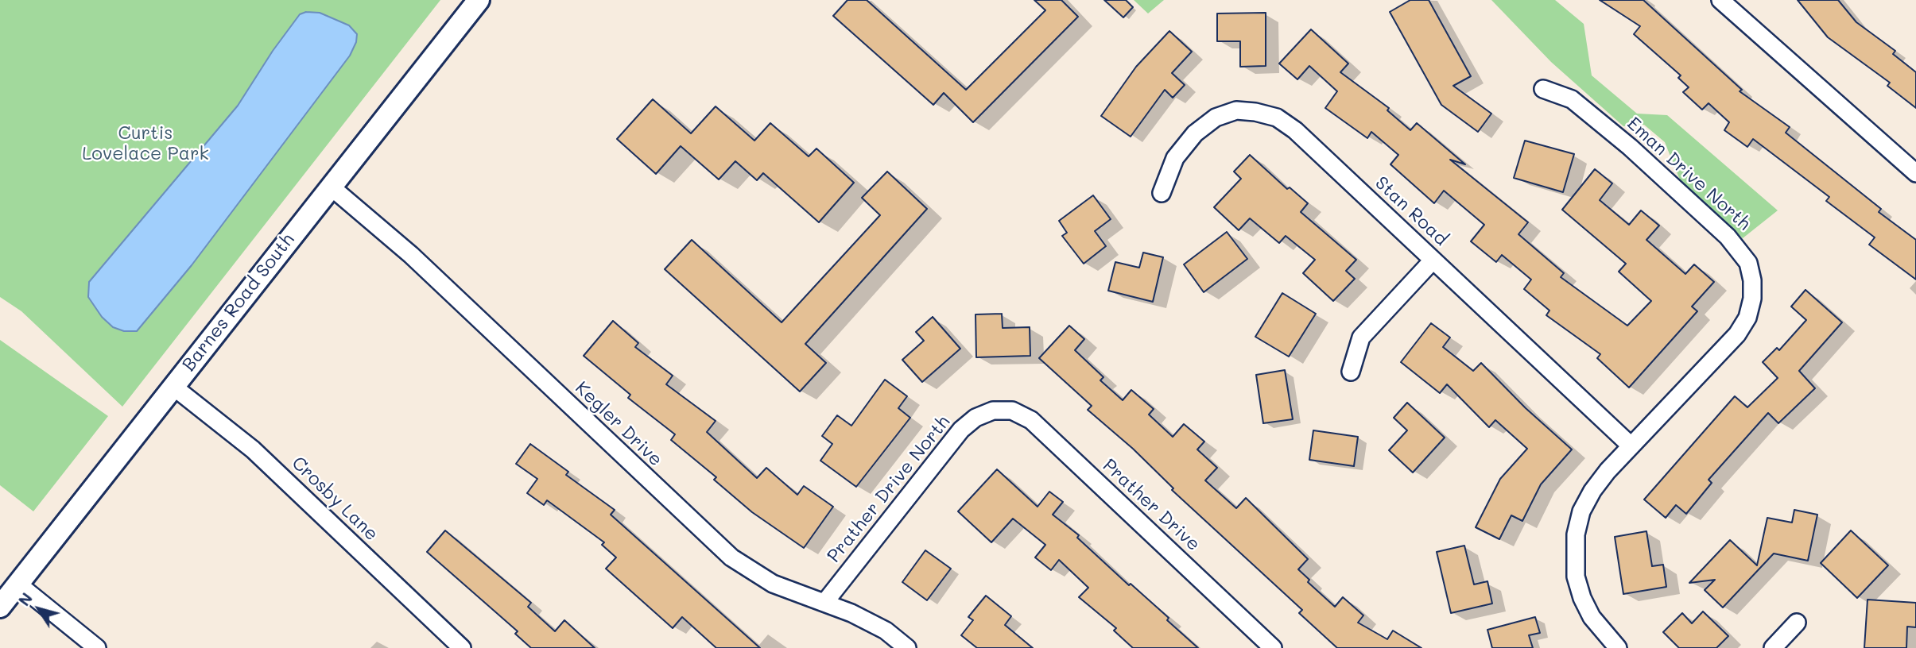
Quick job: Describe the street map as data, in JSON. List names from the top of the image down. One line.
{"streets":{"street":["Eman Drive North","Stan Road","Barnes Road South","Kegler Drive","Prather Drive North","Crosby Lane","Prather Drive"]},"crossings":[["Eman Drive North","Stan Road"],["Barnes Road South","Kegler Drive"],["Barnes Road South","Crosby Lane"],["Kegler Drive","Prather Drive North"],["Prather Drive North","Prather Drive"]],"parks":["Curtis Lovelace Park"],"north":"top left"}
